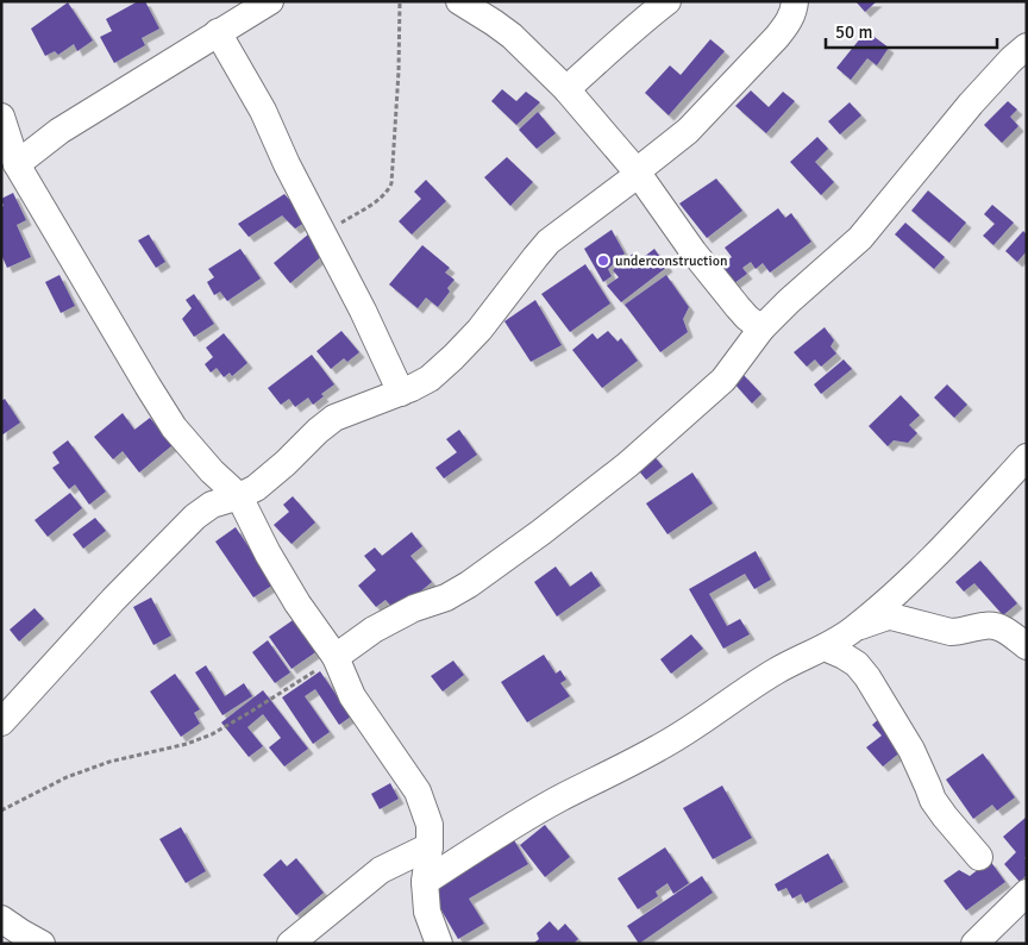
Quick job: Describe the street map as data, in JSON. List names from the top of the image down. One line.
{"places":["underconstruction"],"scale_bar":"50 m"}
